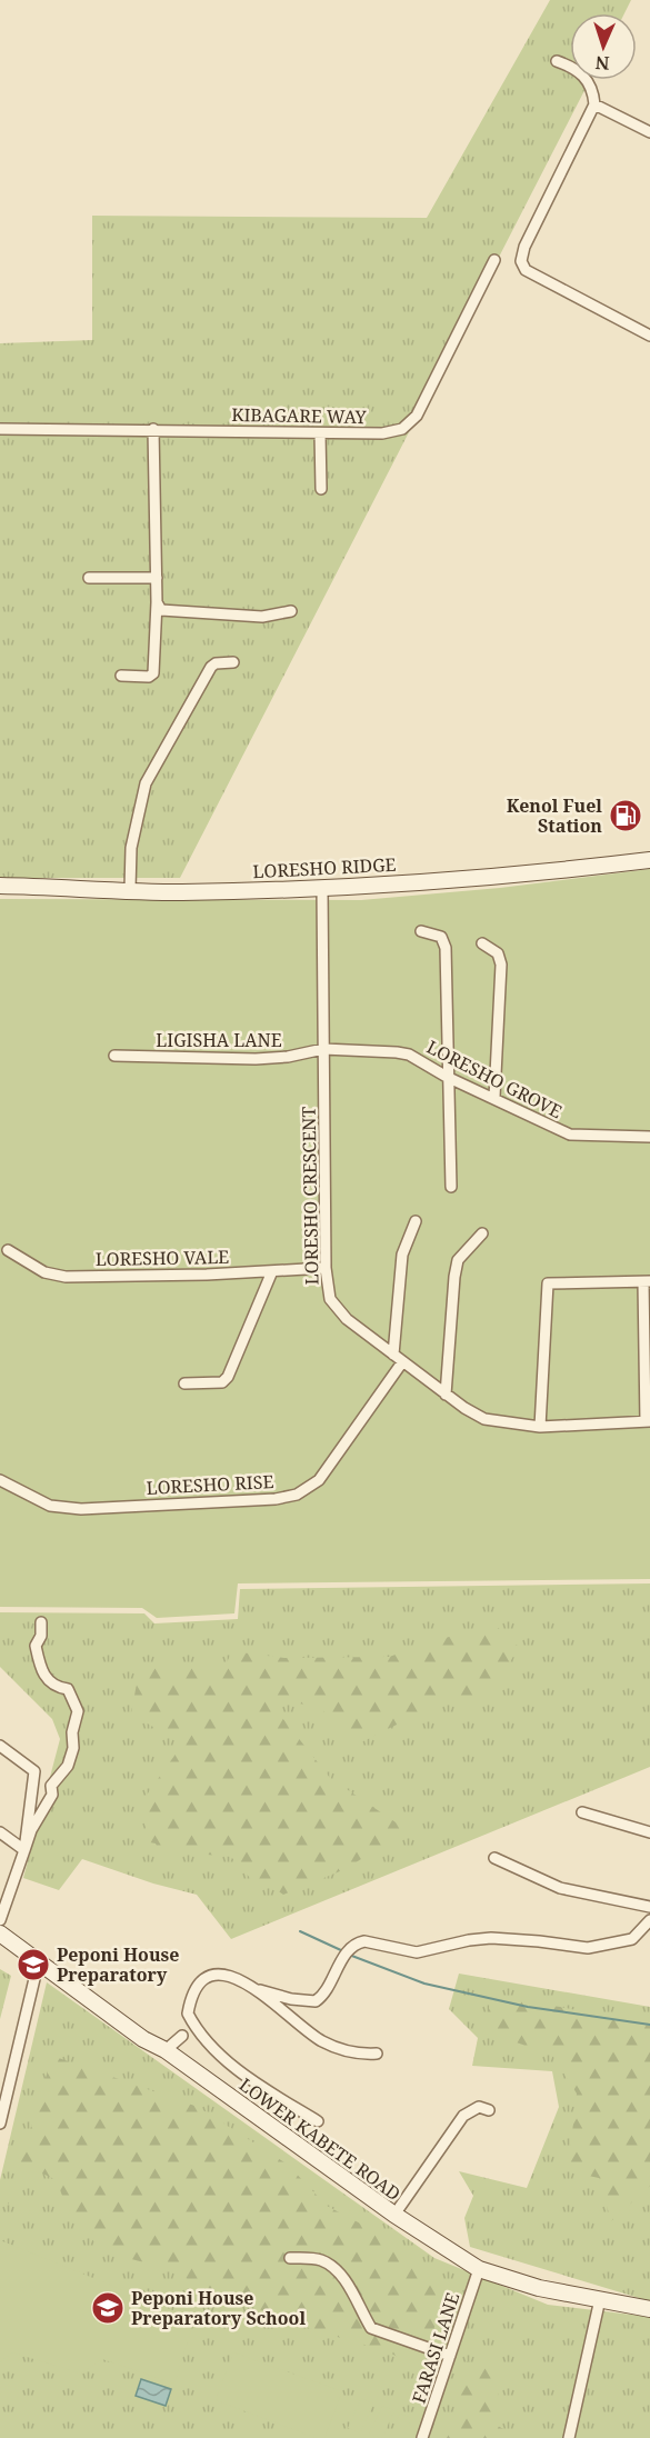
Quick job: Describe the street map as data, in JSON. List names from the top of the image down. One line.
{"streets":{"main road":["LORESHO RIDGE","LOWER KABETE ROAD"],"street":["KIBAGARE WAY","LIGISHA LANE","LORESHO GROVE","LORESHO CRESCENT","LORESHO VALE","LORESHO RISE","FARASI LANE"]},"crossings":[["LORESHO RIDGE","LORESHO CRESCENT"],["LIGISHA LANE","LORESHO GROVE"],["LIGISHA LANE","LORESHO CRESCENT"],["LORESHO GROVE","LORESHO CRESCENT"],["LORESHO CRESCENT","LORESHO VALE"],["LORESHO CRESCENT","LORESHO RISE"],["LOWER KABETE ROAD","FARASI LANE"]],"places":{"fuel station":["Kenol Fuel Station"],"school or university":["Peponi House Preparatory","Peponi House Preparatory School"]},"north":"bottom"}
